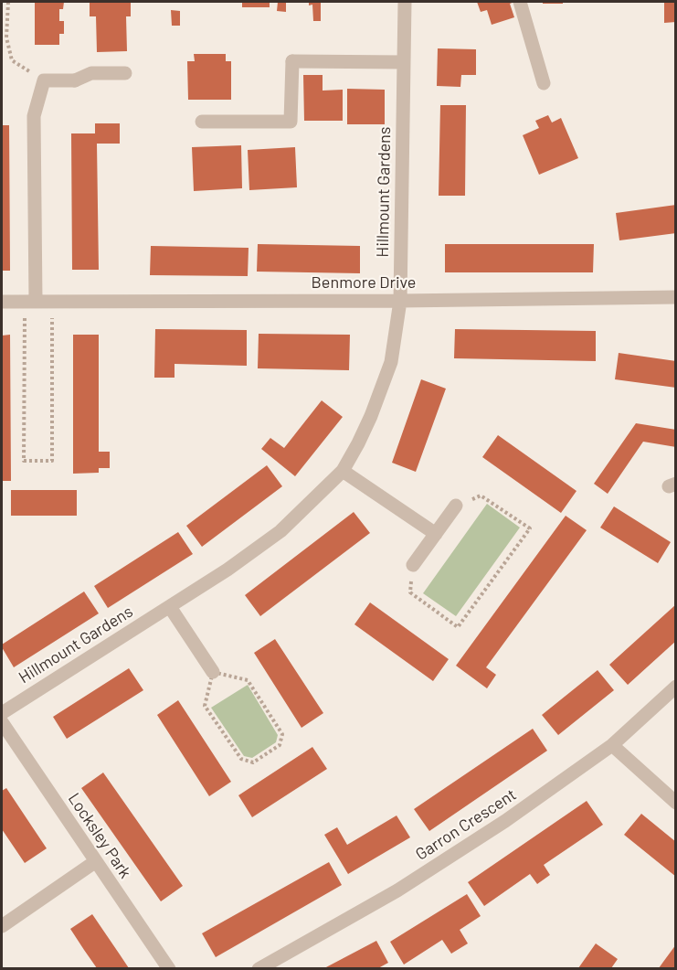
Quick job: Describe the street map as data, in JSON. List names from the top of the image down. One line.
{"streets":{"street":["Hillmount Gardens","Benmore Drive","Garron Crescent","Locksley Park"]},"crossings":[["Hillmount Gardens","Benmore Drive"]]}
